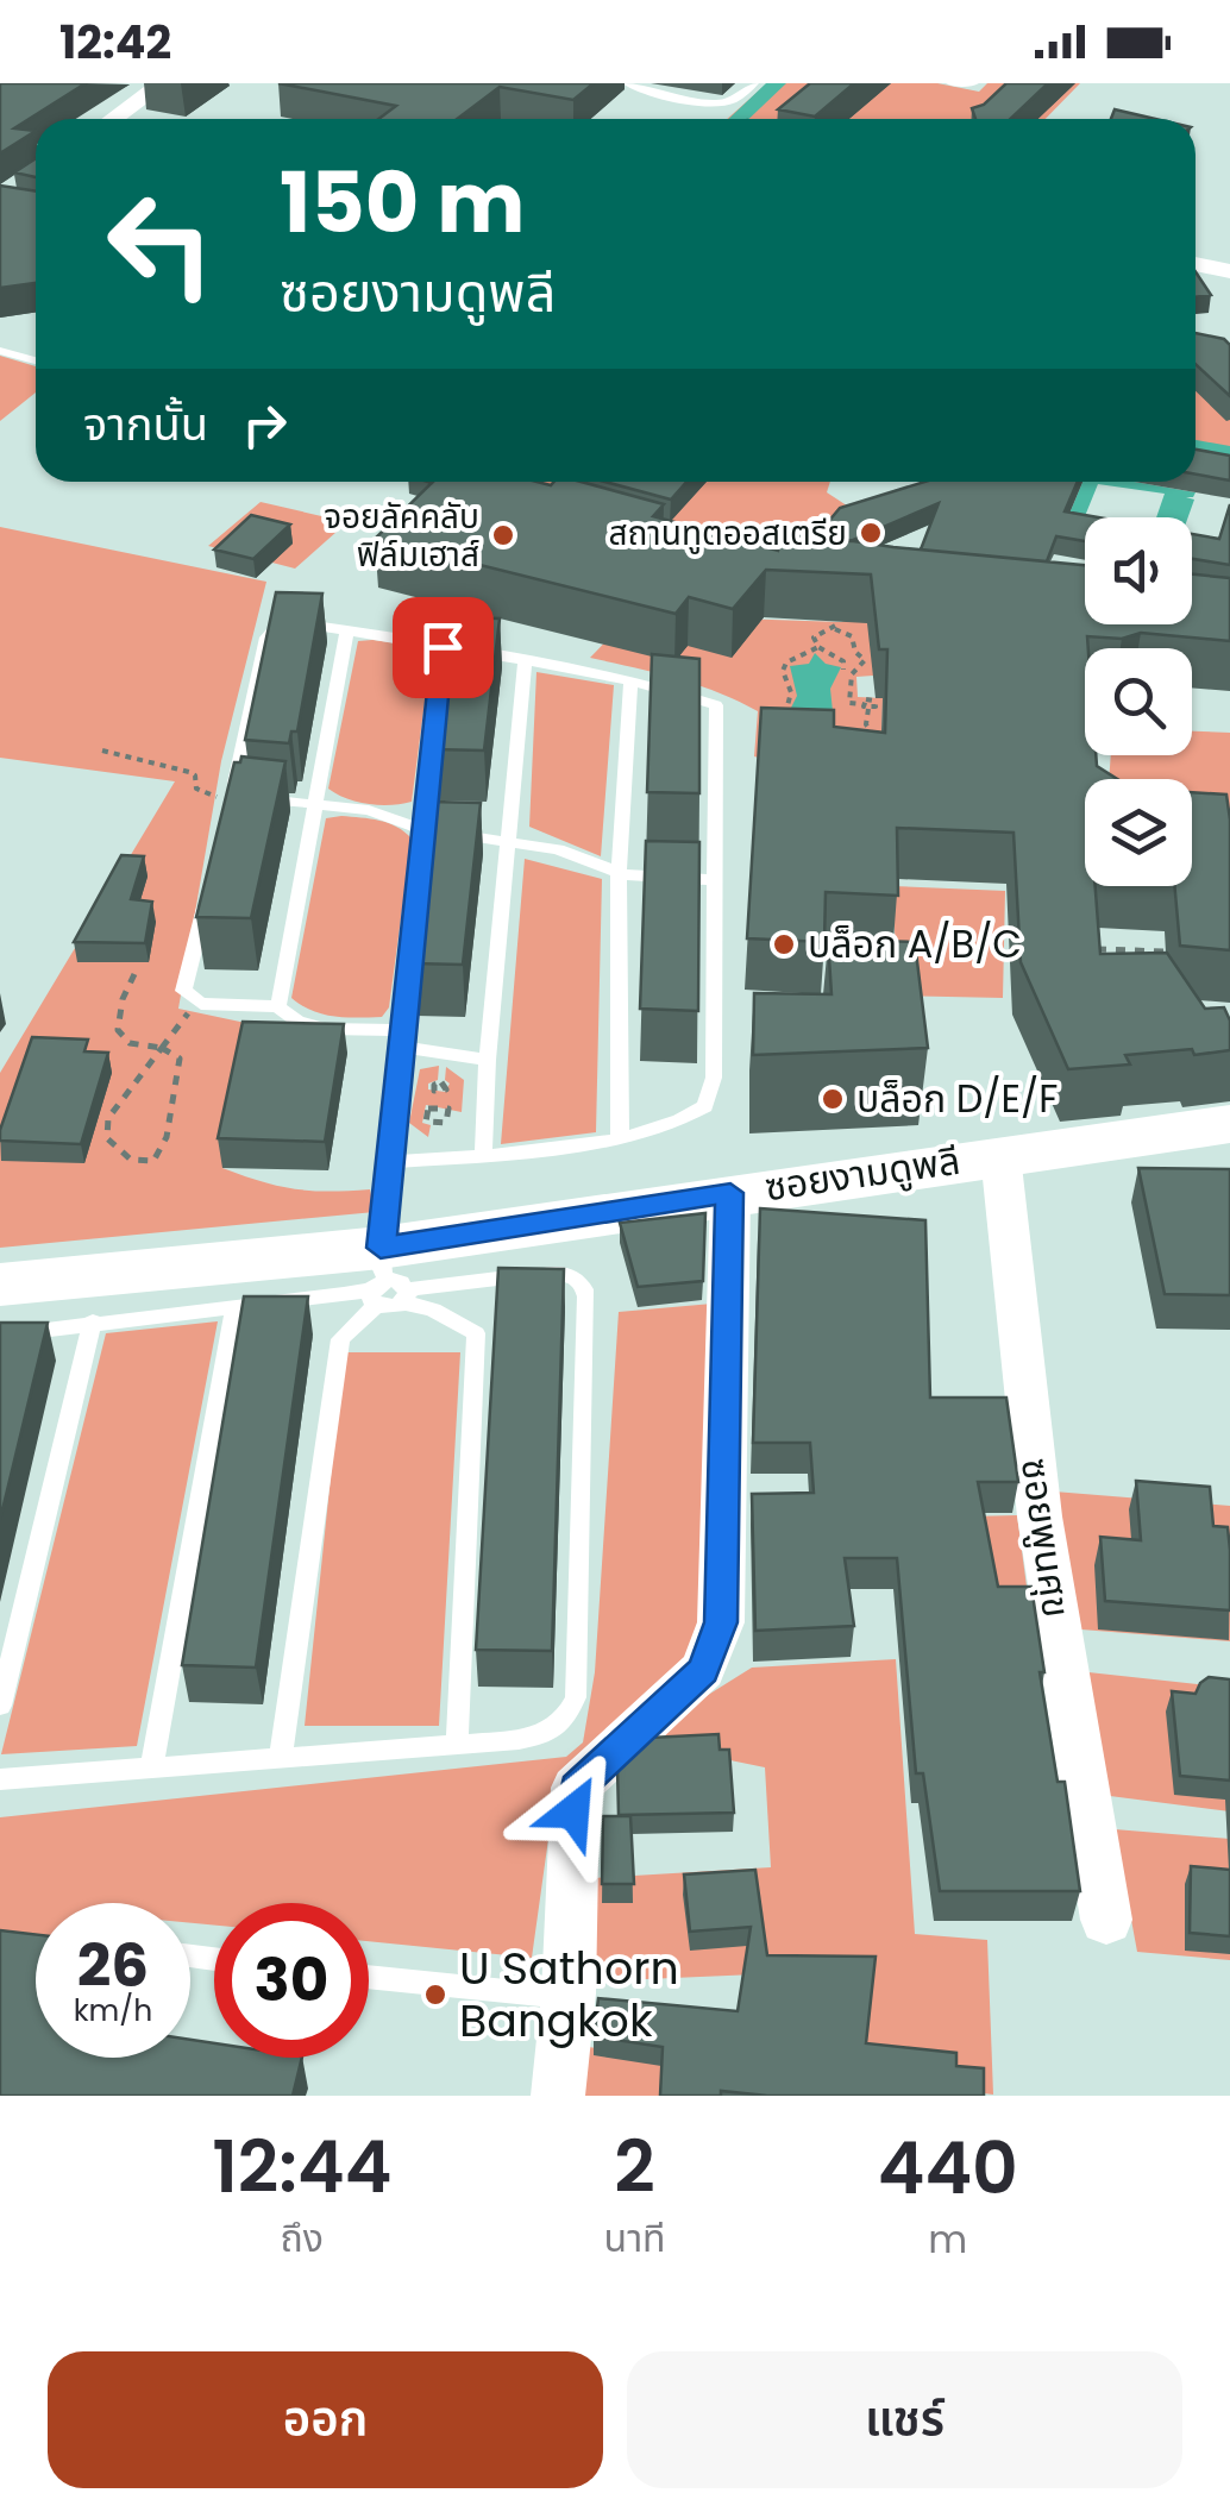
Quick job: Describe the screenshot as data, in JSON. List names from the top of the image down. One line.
{"streets":{"street":["ซอยงามดูพลี","ซอยพูนศุข"]},"crossings":[["ซอยงามดูพลี","ซอยพูนศุข"]],"places":["สถานทูตออสเตรีย","จอยลัคคลับ ฟิล์มเฮาส์","บล็อก A/B/C","บล็อก D/E/F","U Sathorn Bangkok"],"page":{"status":"12:42","turn":["150 m","ซอยงามดูพลี"],"then":"จากนั้น","speed":"26 km/h","limit":"30","eta":["12:44","ถึง","2","นาที","440","m"],"buttons":["ออก","แชร์"]}}
